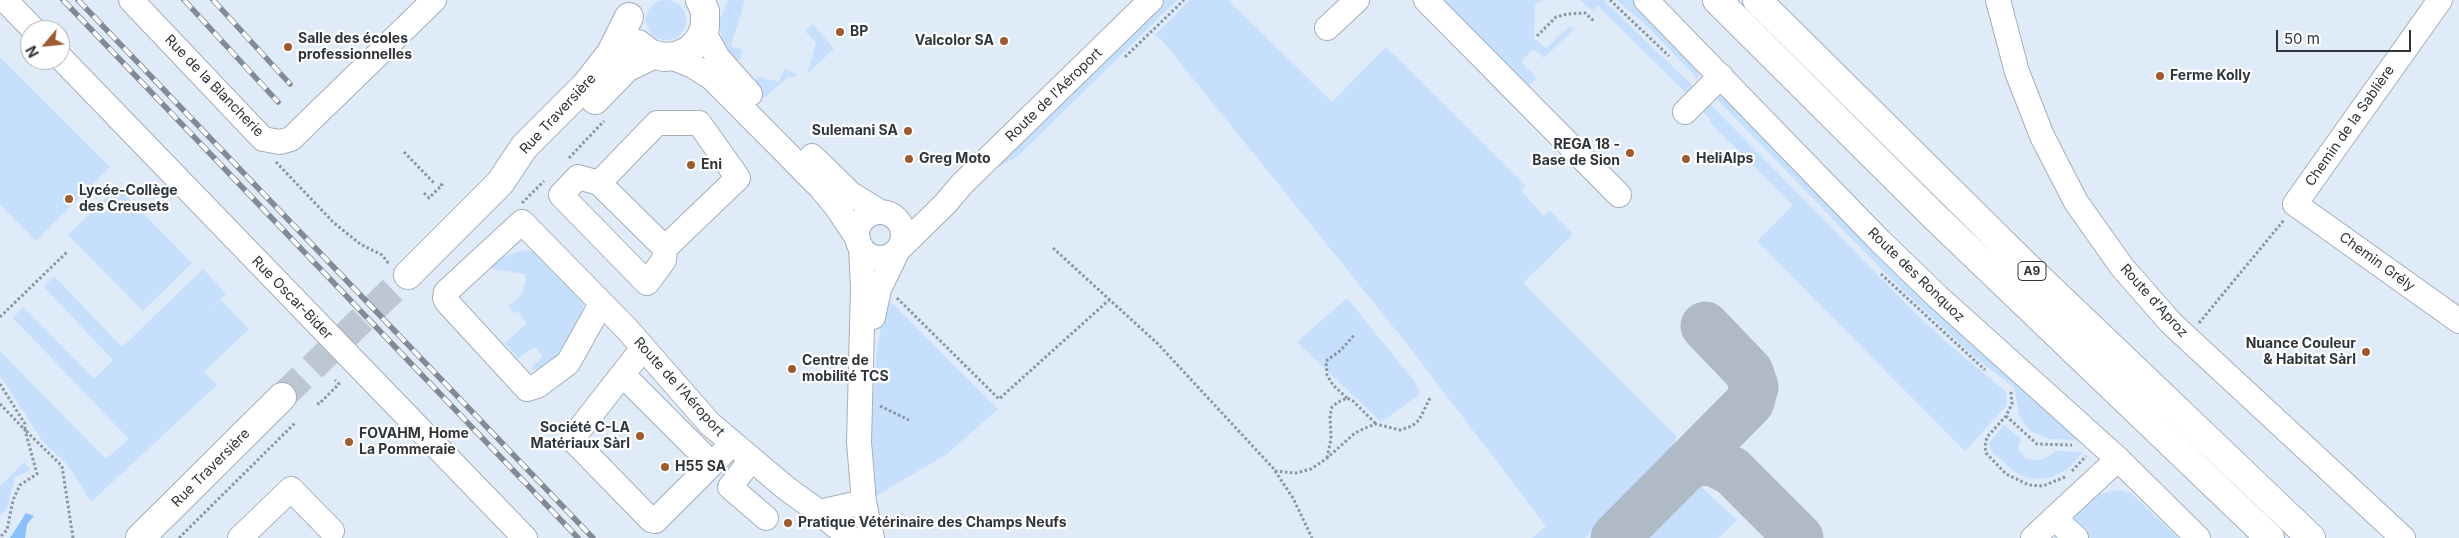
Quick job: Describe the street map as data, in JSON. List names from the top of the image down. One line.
{"streets":{"main road":["Rue Traversière","A9"],"street":["Rue de la Blancherie","Route de l'Aéroport","Chemin de la Sablière","Chemin Grély","Route des Ronquoz","Rue Oscar-Bider","Route d'Aproz"]},"crossings":[["Route de l'Aéroport","Rue Traversière"],["Chemin de la Sablière","Chemin Grély"]],"places":["BP","Valcolor SA","Salle des écoles professionnelles","Ferme Kolly","Sulemani SA","REGA 18 - Base de Sion","Greg Moto","HeliAlps","Eni","Lycée-Collège des Creusets","Nuance Couleur & Habitat Sàrl","Centre de mobilité TCS","Société C-LA Matériaux Sàrl","FOVAHM, Home La Pommeraie","H55 SA","Pratique Vétérinaire des Champs Neufs"],"scale_bar":"50 m","north":"bottom left"}
